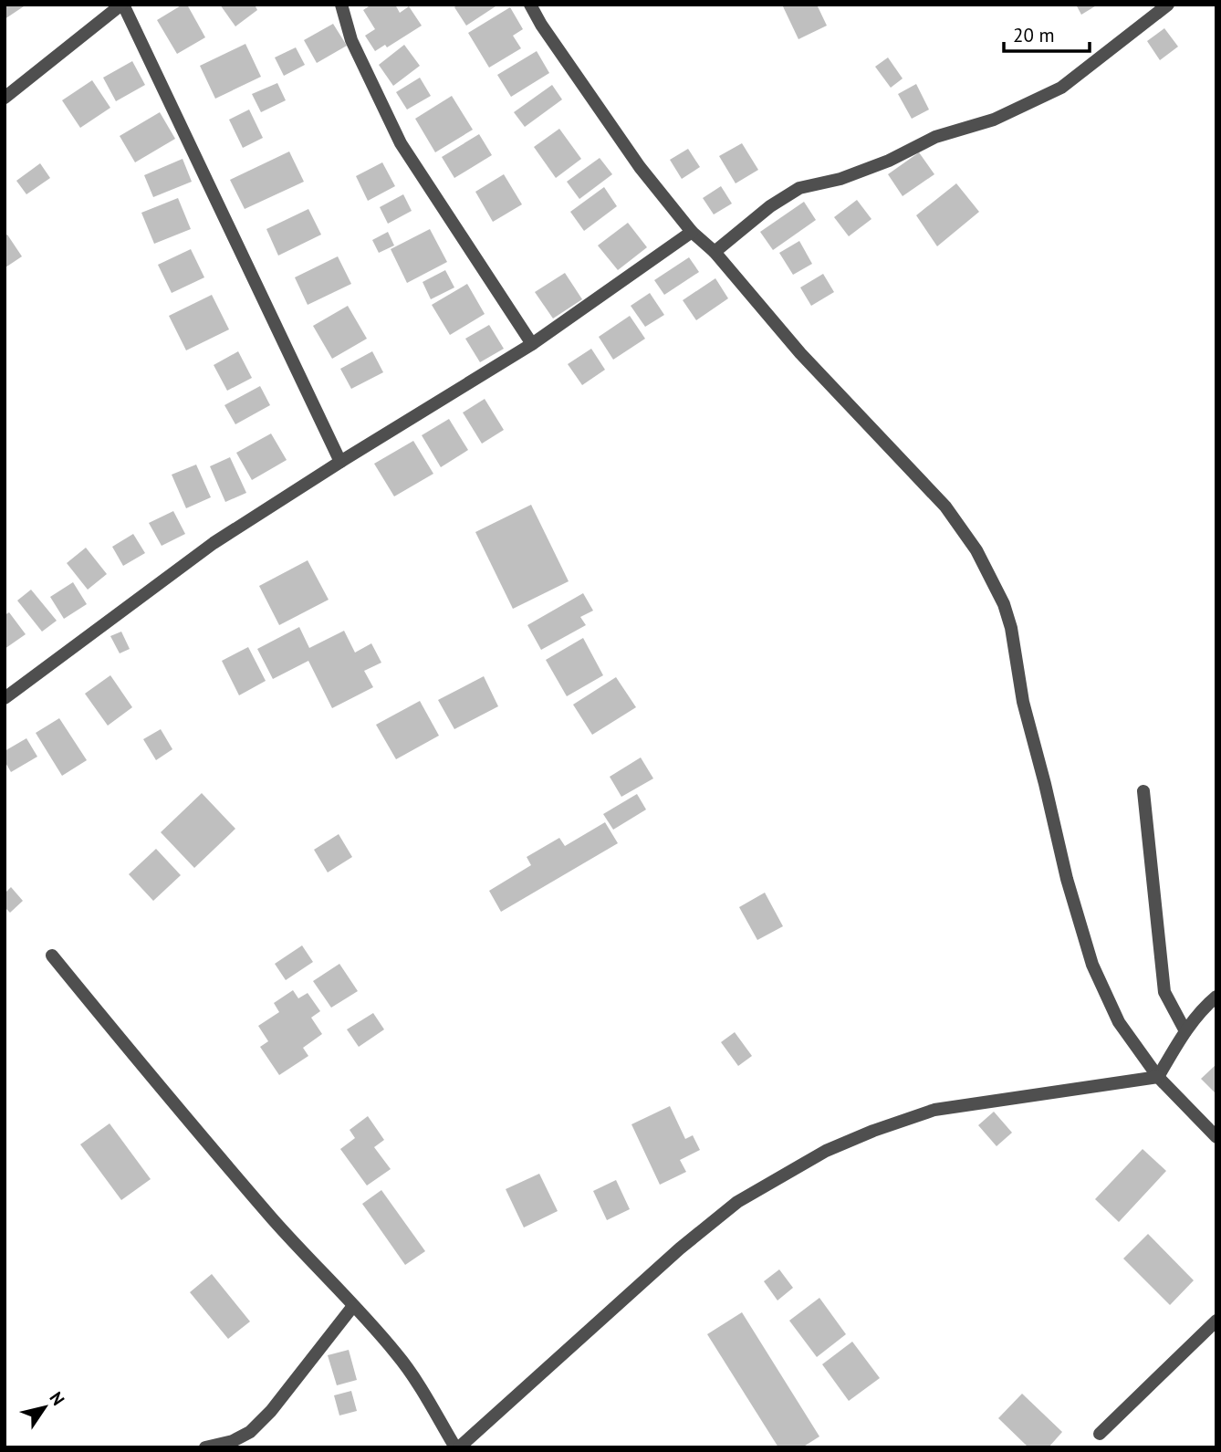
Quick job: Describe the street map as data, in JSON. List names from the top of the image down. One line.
{"scale_bar":"20 m","north":"top right"}
